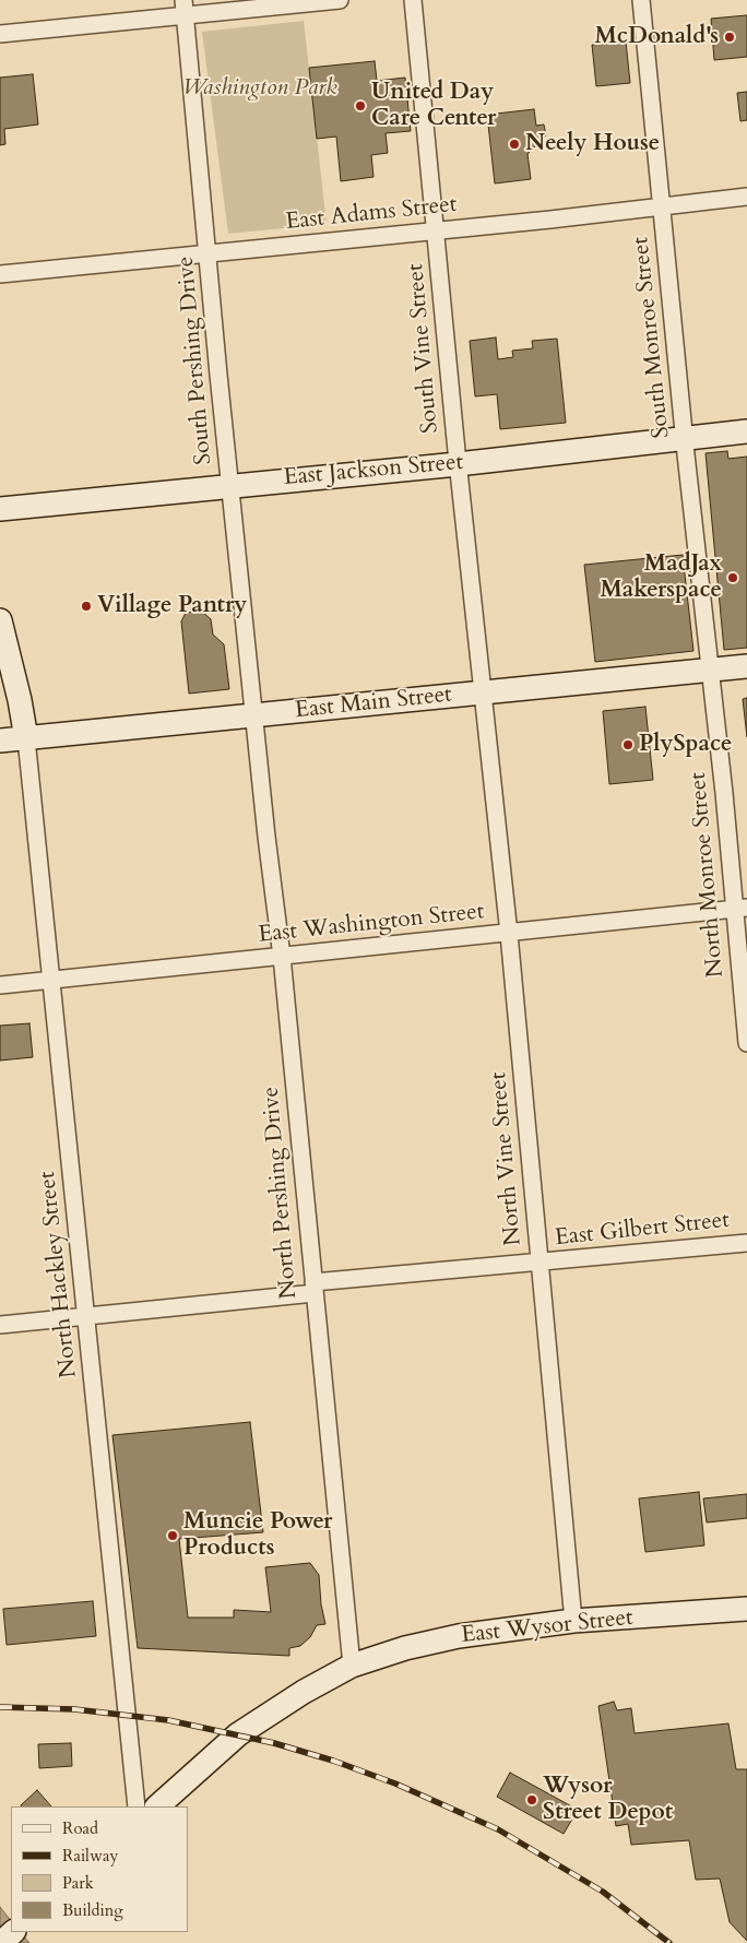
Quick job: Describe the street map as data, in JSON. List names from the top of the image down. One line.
{"streets":{"main road":["East Jackson Street","East Main Street","East Wysor Street"],"street":["East Adams Street","South Monroe Street","South Vine Street","South Pershing Drive","North Monroe Street","East Washington Street","North Vine Street","North Pershing Drive","East Gilbert Street","North Hackley Street"]},"crossings":[["East Adams Street","South Monroe Street"],["East Adams Street","South Vine Street"],["East Adams Street","South Pershing Drive"],["South Monroe Street","East Jackson Street"],["South Monroe Street","East Main Street"],["South Monroe Street","North Monroe Street"],["South Vine Street","East Jackson Street"],["South Vine Street","East Main Street"],["South Vine Street","North Vine Street"],["South Pershing Drive","East Jackson Street"],["South Pershing Drive","East Main Street"],["South Pershing Drive","North Pershing Drive"],["East Main Street","North Monroe Street"],["East Main Street","North Vine Street"],["East Main Street","North Pershing Drive"],["East Main Street","North Hackley Street"],["North Monroe Street","East Washington Street"],["East Washington Street","North Vine Street"],["East Washington Street","North Pershing Drive"],["East Washington Street","North Hackley Street"],["North Vine Street","East Gilbert Street"],["North Vine Street","East Wysor Street"],["North Pershing Drive","East Gilbert Street"],["North Pershing Drive","East Wysor Street"],["East Gilbert Street","North Hackley Street"]],"parks":["Washington Park"],"places":["McDonald's","United Day Care Center","Neely House","MadJax Makerspace","Village Pantry","PlySpace","Muncie Power Products","Wysor Street Depot"],"legend":["Road","Railway","Park","Building"]}
